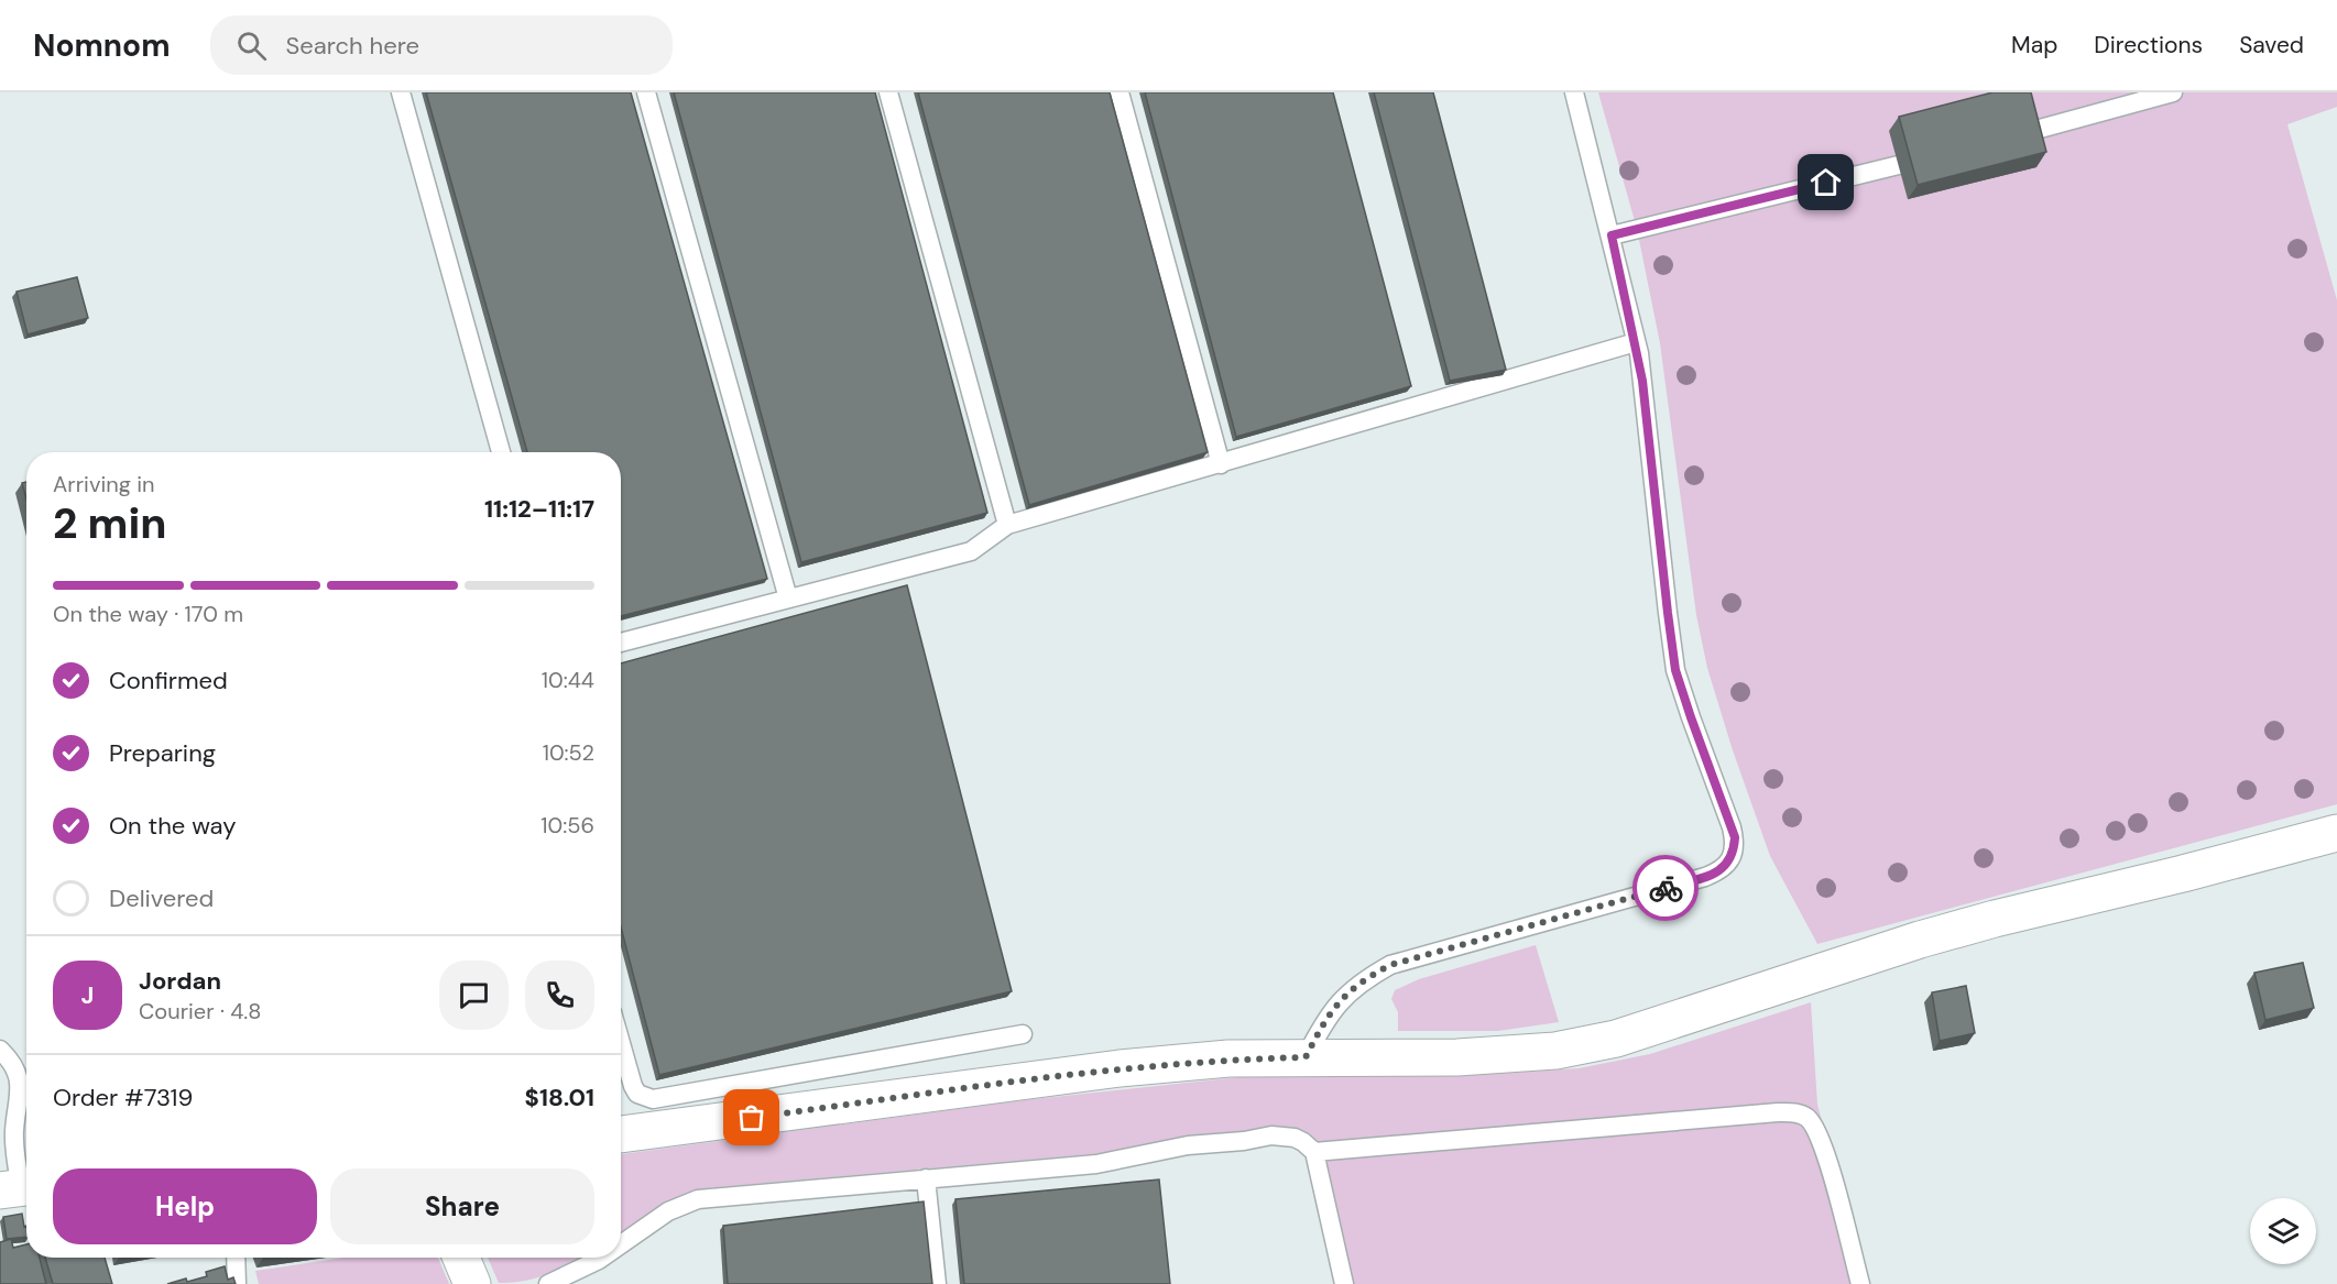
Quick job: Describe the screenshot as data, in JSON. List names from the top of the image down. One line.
{"page":{"header":"Nomnom","search":"Search here","nav":["Map","Directions","Saved"],"heading":["2 min","Arriving in","11:12–11:17"],"panel":["Jordan","Courier · 4.8","Order #7319","$18.01"],"bar":"On the way · 170 m","list":[["Confirmed","10:44"],["Preparing","10:52"],["On the way","10:56"],"Delivered"],"round":"J","buttons":["Help","Share"]}}
